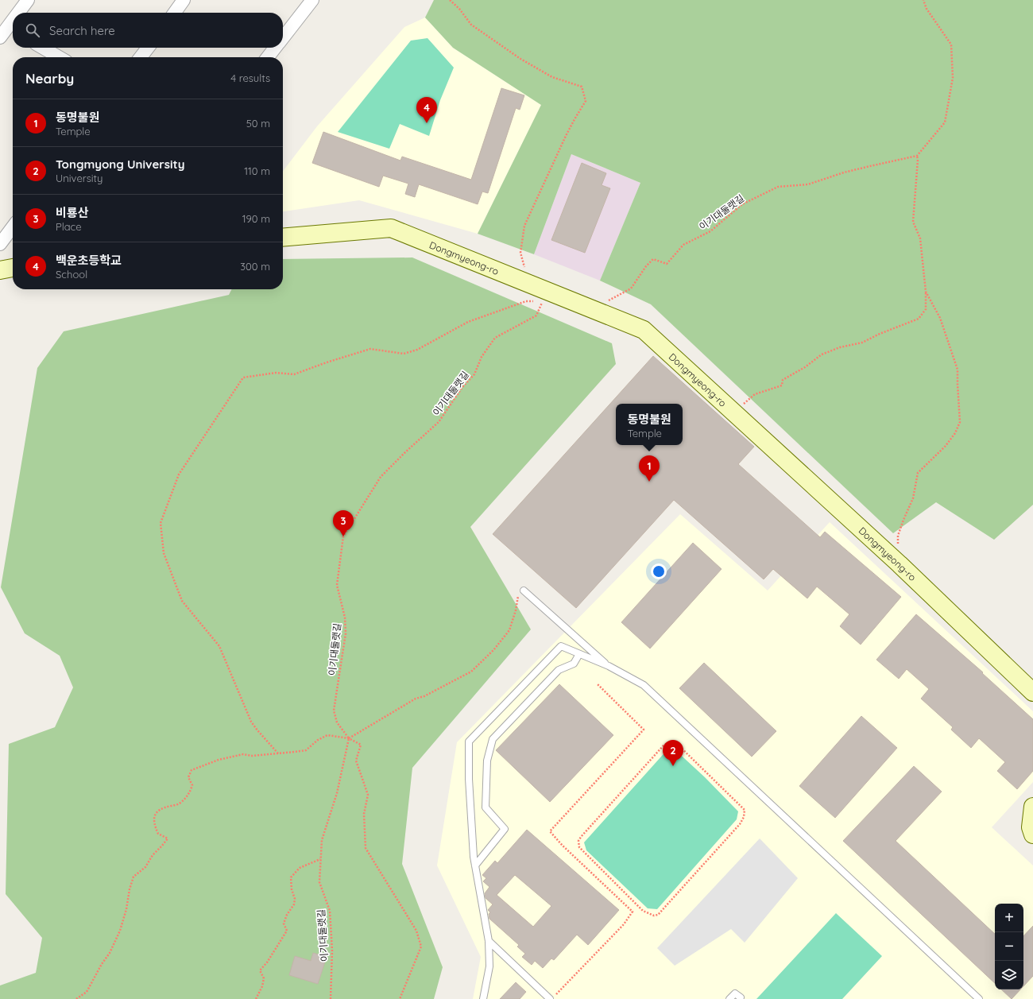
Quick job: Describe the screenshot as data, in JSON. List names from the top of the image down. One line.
{"streets":{"street":["Dongmyeong-ro"],"path":["이기대둘랫길"]},"page":{"search":"Search here","heading":["Nearby","4 results"],"pins":["4","1","3","2"],"list":[{"mark":"1","name":"동명불원","note":"Temple","value":"50 m"},{"mark":"2","name":"Tongmyong University","note":"University","value":"110 m"},{"mark":"3","name":"비룡산","note":"Place","value":"190 m"},{"mark":"4","name":"백운초등학교","note":"School","value":"300 m"}],"popup":["동명불원","Temple"],"map_buttons":["+","−"]}}
